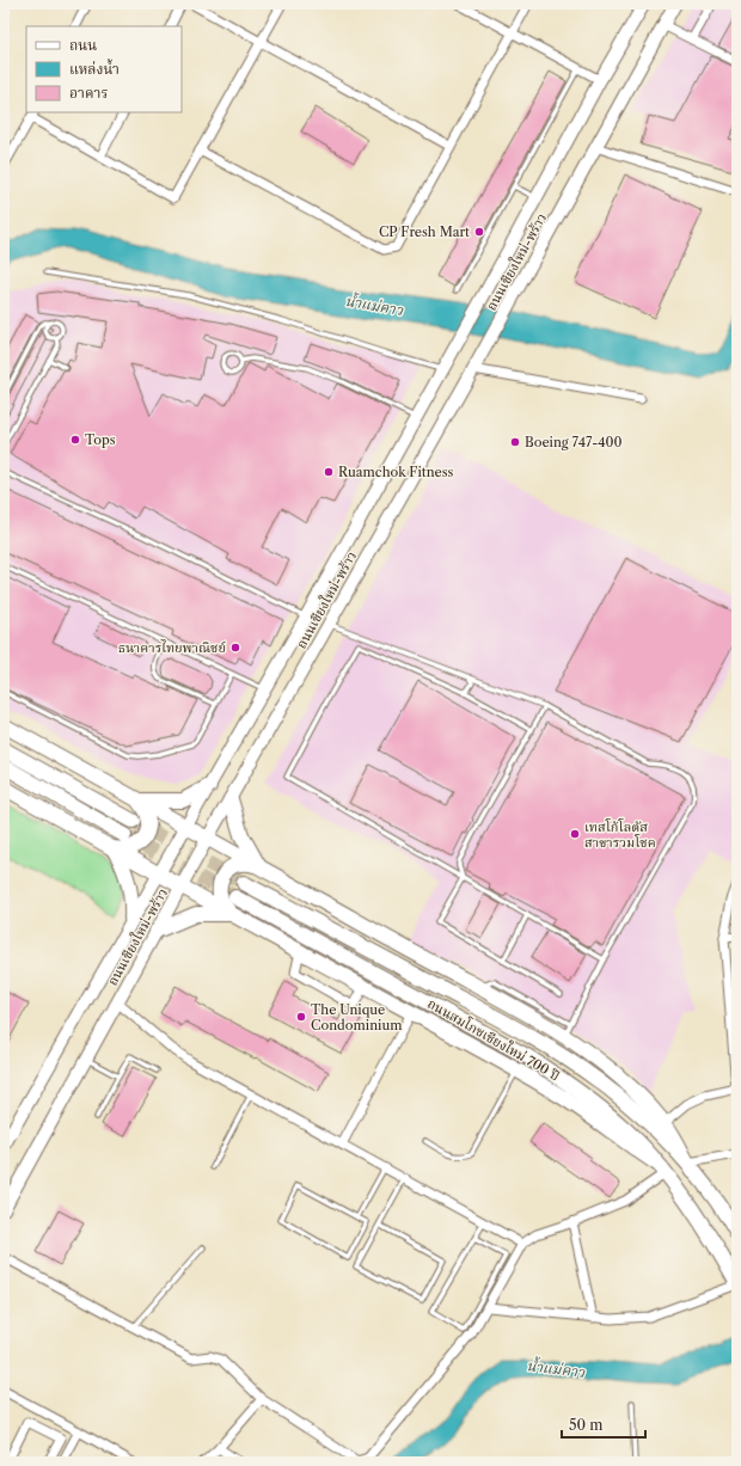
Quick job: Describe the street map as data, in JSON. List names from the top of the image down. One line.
{"streets":{"main road":["ถนนเชียงใหม่-พร้าว","ถนนสมโภชเชียงใหม่ 700 ปี"]},"water":["น้ำแม่คาว"],"places":["CP Fresh Mart","Tops","Boeing 747-400","Ruamchok Fitness","ธนาคารไทยพาณิชย์","เทสโก้โลตัส สาขารวมโชค","The Unique Condominium"],"legend":["ถนน","แหล่งน้ำ","อาคาร"],"scale_bar":"50 m"}
